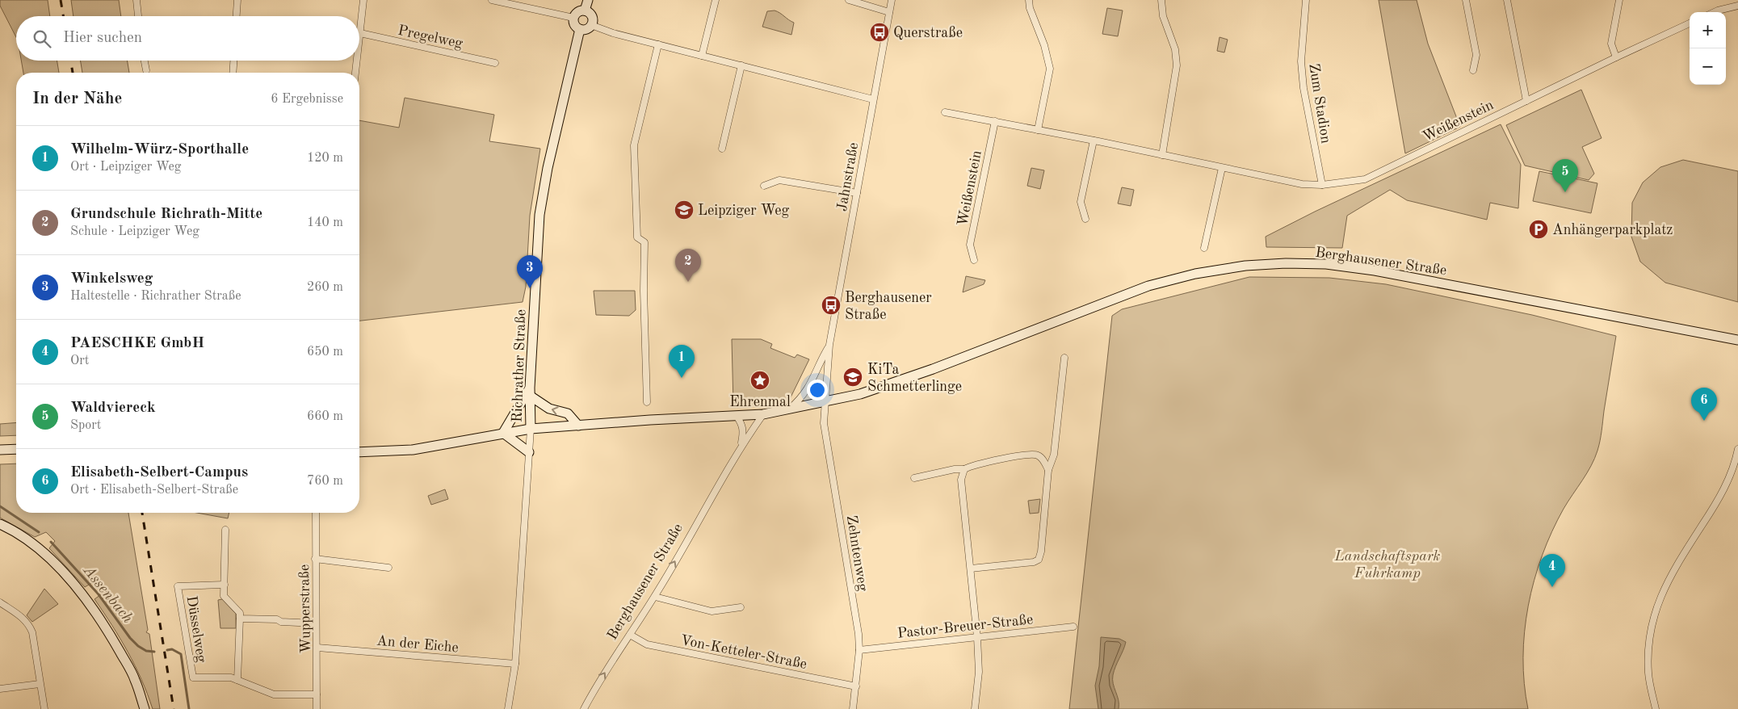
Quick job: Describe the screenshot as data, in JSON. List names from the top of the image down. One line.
{"streets":{"main road":["Berghausener Straße","Richrather Straße"],"street":["Pregelweg","Zum Stadion","Weißenstein","Jahnstraße","Zehntenweg","Wupperstraße","Pastor-Breuer-Straße","Düsselweg","An der Eiche","Von-Ketteler-Straße"]},"crossings":[["Zum Stadion","Weißenstein"],["Jahnstraße","Berghausener Straße"],["Jahnstraße","Zehntenweg"],["Berghausener Straße","Zehntenweg"],["Berghausener Straße","Von-Ketteler-Straße"],["Richrather Straße","An der Eiche"],["Zehntenweg","Pastor-Breuer-Straße"],["Zehntenweg","Von-Ketteler-Straße"],["Wupperstraße","Düsselweg"],["Wupperstraße","An der Eiche"]],"water":["Assenbach"],"parks":["Landschaftspark Fuhrkamp"],"places":{"bus stop":["Querstraße","Berghausener Straße"],"school or university":["Leipziger Weg","KiTa Schmetterlinge"],"parking":["Anhängerparkplatz"],"place":["Ehrenmal"]},"page":{"map_buttons":["+","−"],"search":"Hier suchen","heading":["In der Nähe","6 Ergebnisse"],"list":[{"mark":"1","name":"Wilhelm-Würz-Sporthalle","note":"Ort · Leipziger Weg","value":"120 m"},{"mark":"2","name":"Grundschule Richrath-Mitte","note":"Schule · Leipziger Weg","value":"140 m"},{"mark":"3","name":"Winkelsweg","note":"Haltestelle · Richrather Straße","value":"260 m"},{"mark":"4","name":"PAESCHKE GmbH","note":"Ort","value":"650 m"},{"mark":"5","name":"Waldviereck","note":"Sport","value":"660 m"},{"mark":"6","name":"Elisabeth-Selbert-Campus","note":"Ort · Elisabeth-Selbert-Straße","value":"760 m"}],"pins":["5","2","3","1","6","4"]}}
